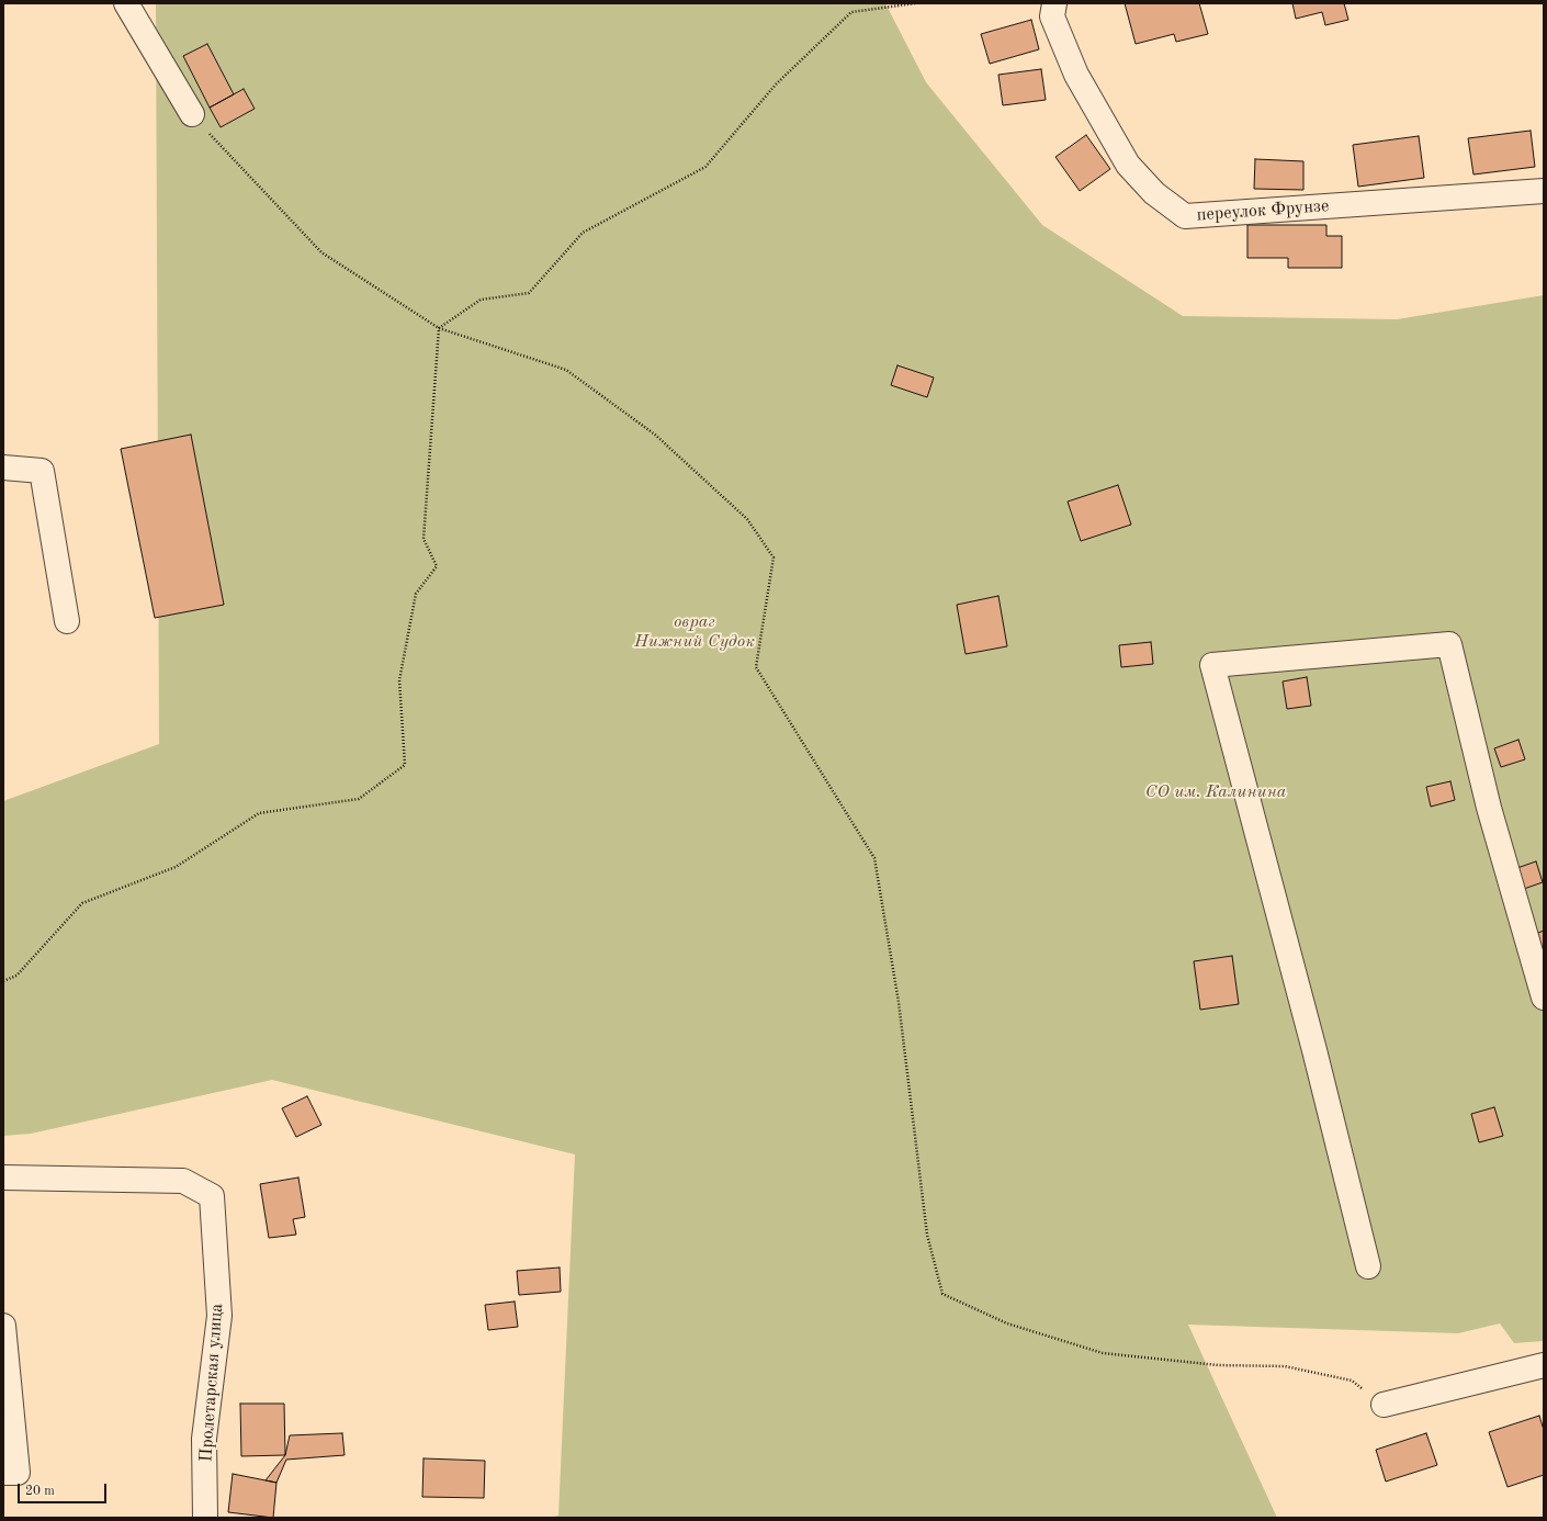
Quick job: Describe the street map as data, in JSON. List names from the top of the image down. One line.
{"streets":{"street":["переулок Фрунзе","Пролетарская улица"]},"parks":["овраг Нижний Судок","СО им. Калинина"],"scale_bar":"20 m"}
